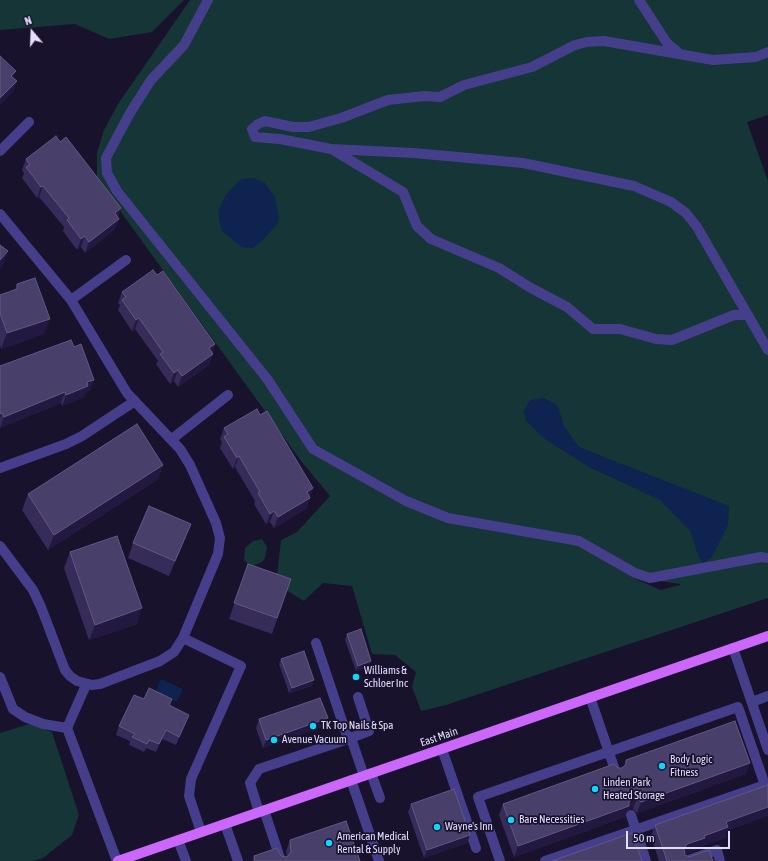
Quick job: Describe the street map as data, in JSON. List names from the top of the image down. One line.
{"streets":{"main road":["East Main"]},"places":["Williams & Schloer Inc","TK Top Nails & Spa","Avenue Vacuum","Body Logic Fitness","Linden Park Heated Storage","Bare Necessities","Wayne's Inn","American Medical Rental & Supply"],"scale_bar":"50 m","north":"top"}
